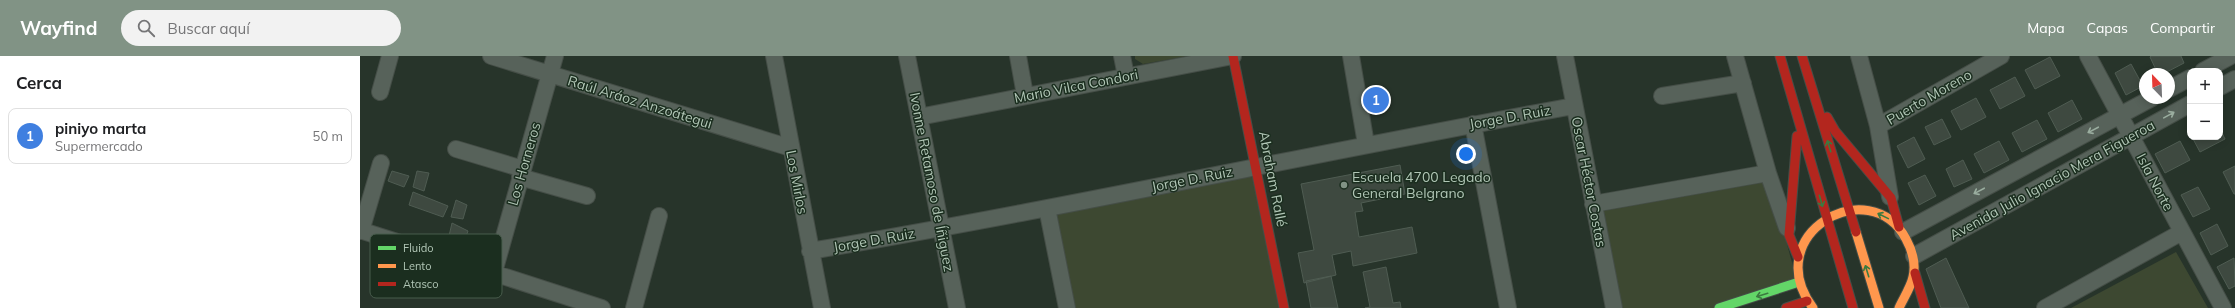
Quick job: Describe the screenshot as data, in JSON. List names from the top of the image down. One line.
{"streets":{"main road":["Abraham Rallé"],"street":["Mario Vilca Condori","Puerto Moreno","Raúl Aráoz Anzoátegui","Jorge D. Ruiz","Los Horneros","Avenida Julio Ignacio Mera Figueroa","Los Mirlos","Ivonne Retamoso de Íñiguez","Oscar Héctor Costas","Isla Norte"]},"crossings":[["Mario Vilca Condori","Abraham Rallé"],["Mario Vilca Condori","Ivonne Retamoso de Íñiguez"],["Raúl Aráoz Anzoátegui","Los Horneros"],["Raúl Aráoz Anzoátegui","Los Mirlos"],["Jorge D. Ruiz","Abraham Rallé"],["Jorge D. Ruiz","Los Mirlos"],["Jorge D. Ruiz","Ivonne Retamoso de Íñiguez"],["Jorge D. Ruiz","Oscar Héctor Costas"],["Avenida Julio Ignacio Mera Figueroa","Isla Norte"]],"places":["Escuela 4700 Legado General Belgrano"],"legend":["Fluido","Lento","Atasco"],"north":"top left","page":{"header":"Wayfind","search":"Buscar aquí","nav":["Mapa","Capas","Compartir"],"heading":"Cerca","map_buttons":["+","−"],"pins":"1","list":[{"mark":"1","name":"piniyo marta","note":"Supermercado","value":"50 m"}]}}
